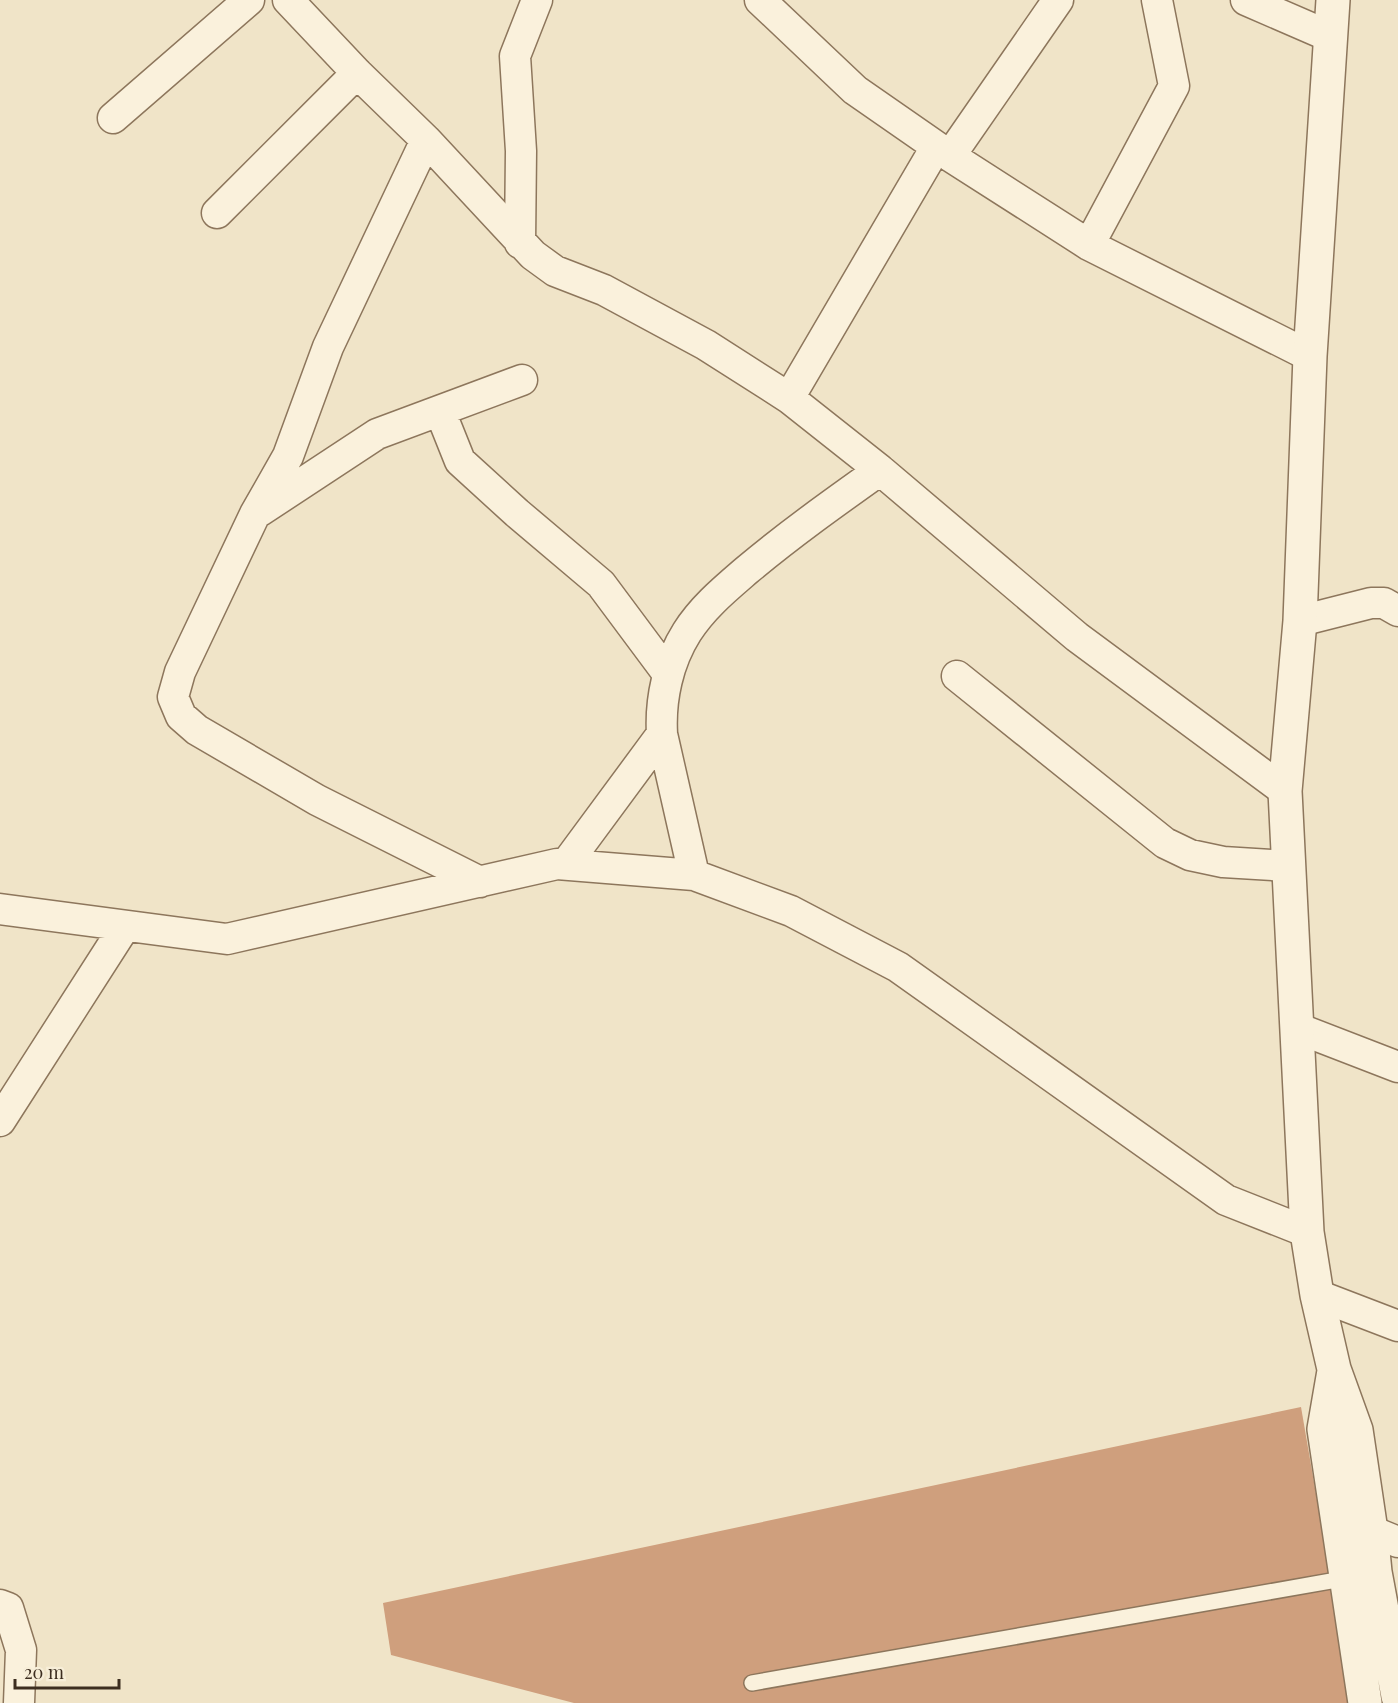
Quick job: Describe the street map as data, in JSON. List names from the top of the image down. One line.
{"scale_bar":"20 m"}
